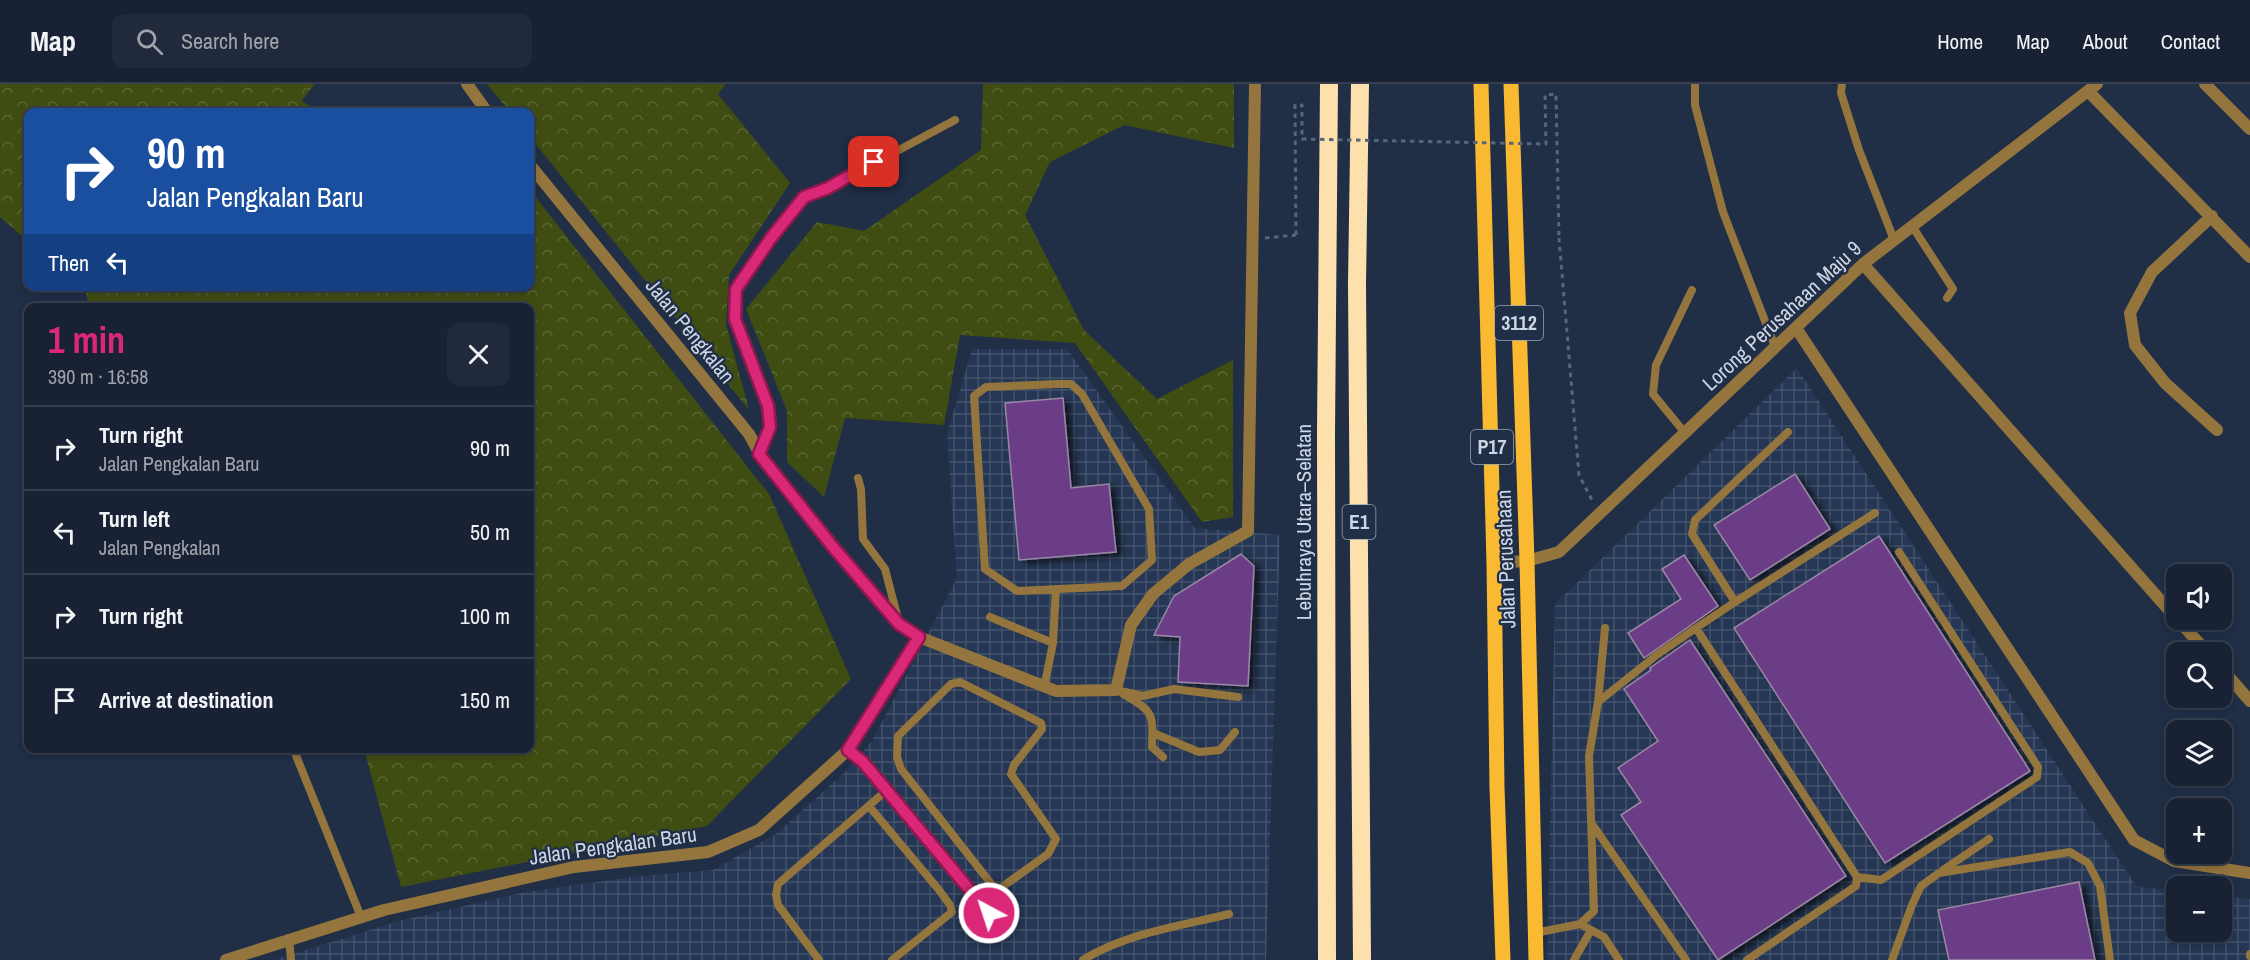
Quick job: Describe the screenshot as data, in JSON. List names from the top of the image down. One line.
{"streets":{"highway":["Lebuhraya Utara–Selatan","E1"],"main road":["3112","P17","Jalan Perusahaan"],"street":["Lorong Perusahaan Maju 9","Jalan Pengkalan","Jalan Pengkalan Baru"]},"crossings":[["Lorong Perusahaan Maju 9","Jalan Perusahaan"],["Jalan Pengkalan","Jalan Pengkalan Baru"]],"page":{"header":"Map","search":"Search here","nav":["Home","Map","About","Contact"],"turn":["90 m","Jalan Pengkalan Baru"],"then":"Then","heading":["1 min","390 m · 16:58"],"list":[{"name":"Turn right","note":"Jalan Pengkalan Baru","value":"90 m"},{"name":"Turn left","note":"Jalan Pengkalan","value":"50 m"},{"name":"Turn right","value":"100 m"},{"name":"Arrive at destination","value":"150 m"}],"map_buttons":["+","−"]}}
